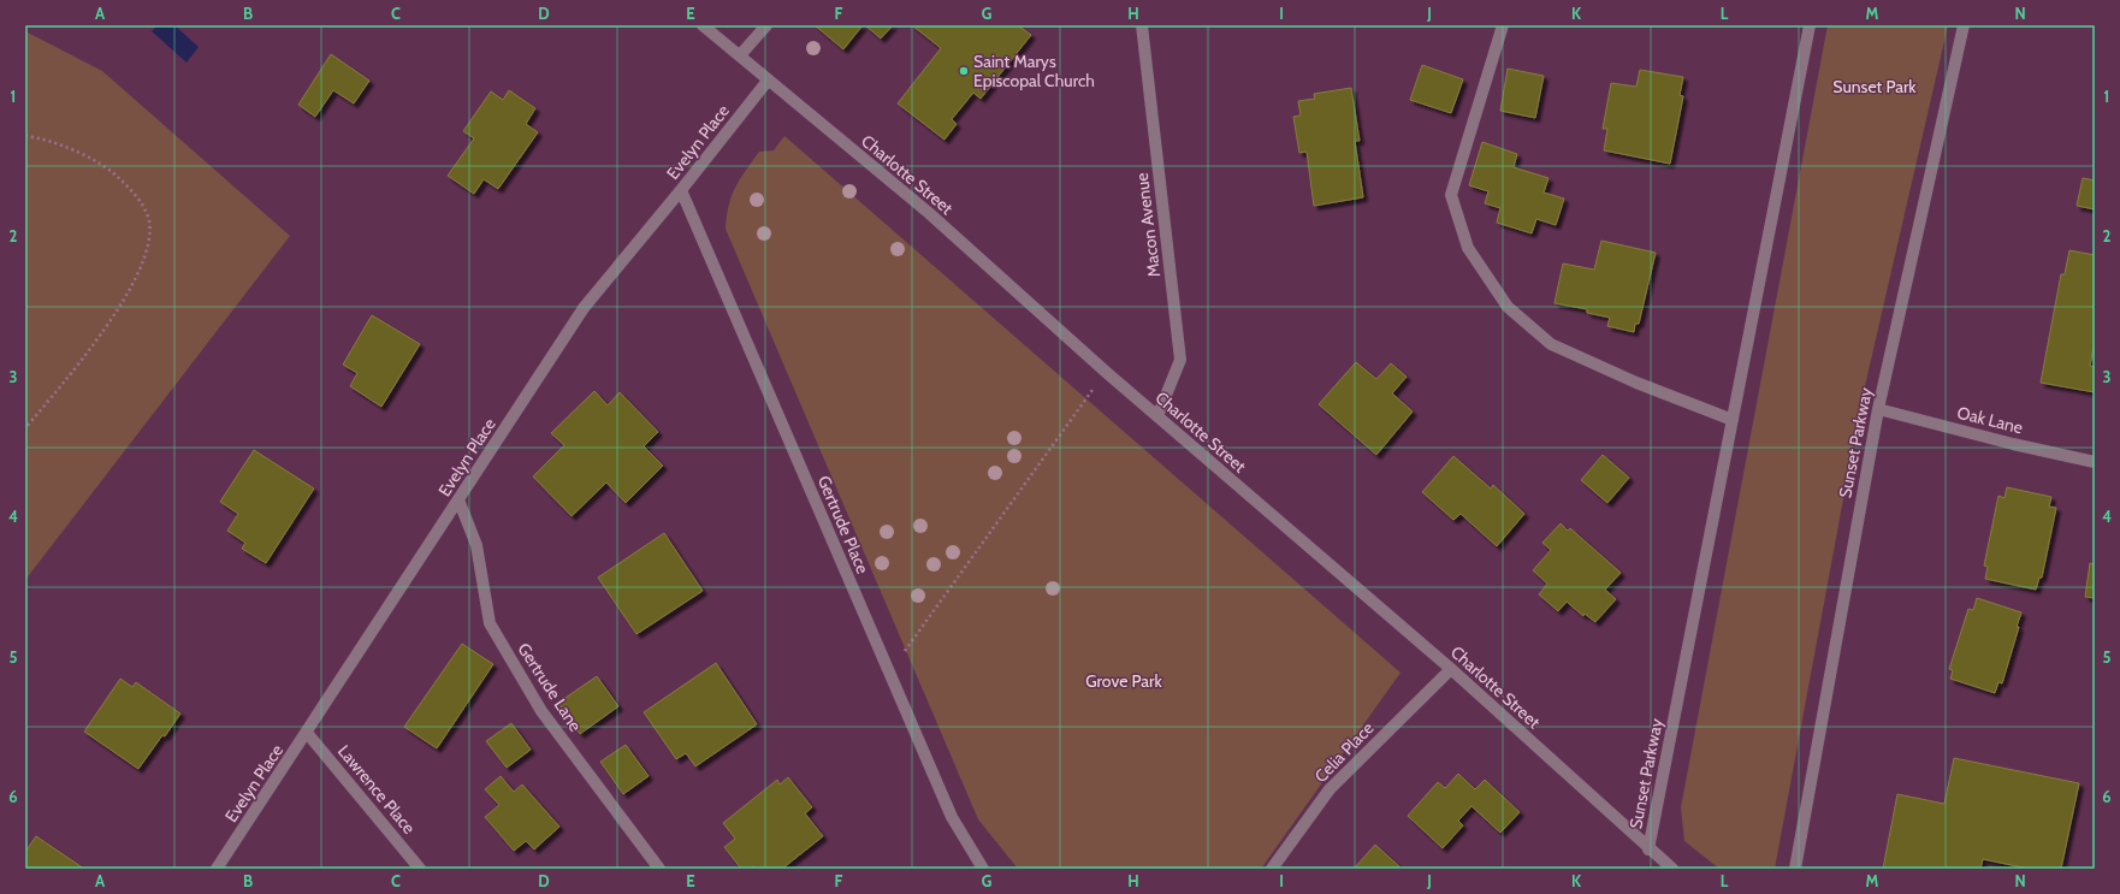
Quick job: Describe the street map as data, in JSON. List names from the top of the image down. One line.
{"streets":{"street":["Evelyn Place","Charlotte Street","Macon Avenue","Oak Lane","Sunset Parkway","Gertrude Place","Gertrude Lane","Celia Place","Lawrence Place"]},"crossings":[["Evelyn Place","Charlotte Street"],["Evelyn Place","Gertrude Place"],["Evelyn Place","Gertrude Lane"],["Evelyn Place","Lawrence Place"],["Charlotte Street","Macon Avenue"],["Charlotte Street","Sunset Parkway"],["Charlotte Street","Celia Place"],["Oak Lane","Sunset Parkway"]],"parks":["Sunset Park","Grove Park"],"places":["Saint Marys Episcopal Church"],"grid":{"columns":["A","B","C","D","E","F","G","H","I","J","K","L","M","N"],"rows":["1","2","3","4","5","6"]}}
